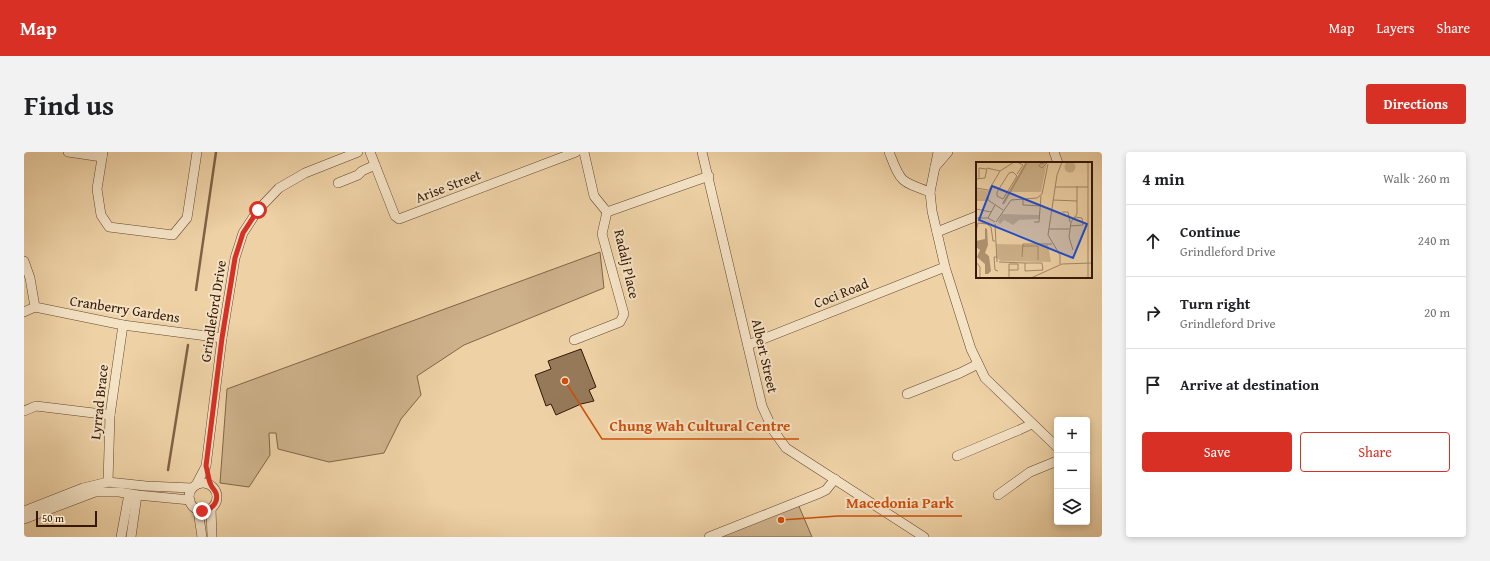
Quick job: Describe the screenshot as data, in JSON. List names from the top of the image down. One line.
{"streets":{"street":["Arise Street","Radalj Place","Coci Road","Cranberry Gardens","Grindleford Drive","Albert Street","Lyrrad Brace"]},"crossings":[["Coci Road","Albert Street"],["Cranberry Gardens","Grindleford Drive"],["Cranberry Gardens","Lyrrad Brace"]],"places":["Chung Wah Cultural Centre","Macedonia Park"],"scale_bar":"50 m","page":{"header":"Map","nav":["Map","Layers","Share"],"title":"Find us","buttons":["Directions",["Save","Share"]],"heading":["4 min","Walk · 260 m"],"list":[["Continue","Grindleford Drive","240 m"],["Turn right","Grindleford Drive","20 m"],"Arrive at destination"],"map_buttons":["+","−"],"scale":"50 m"}}
